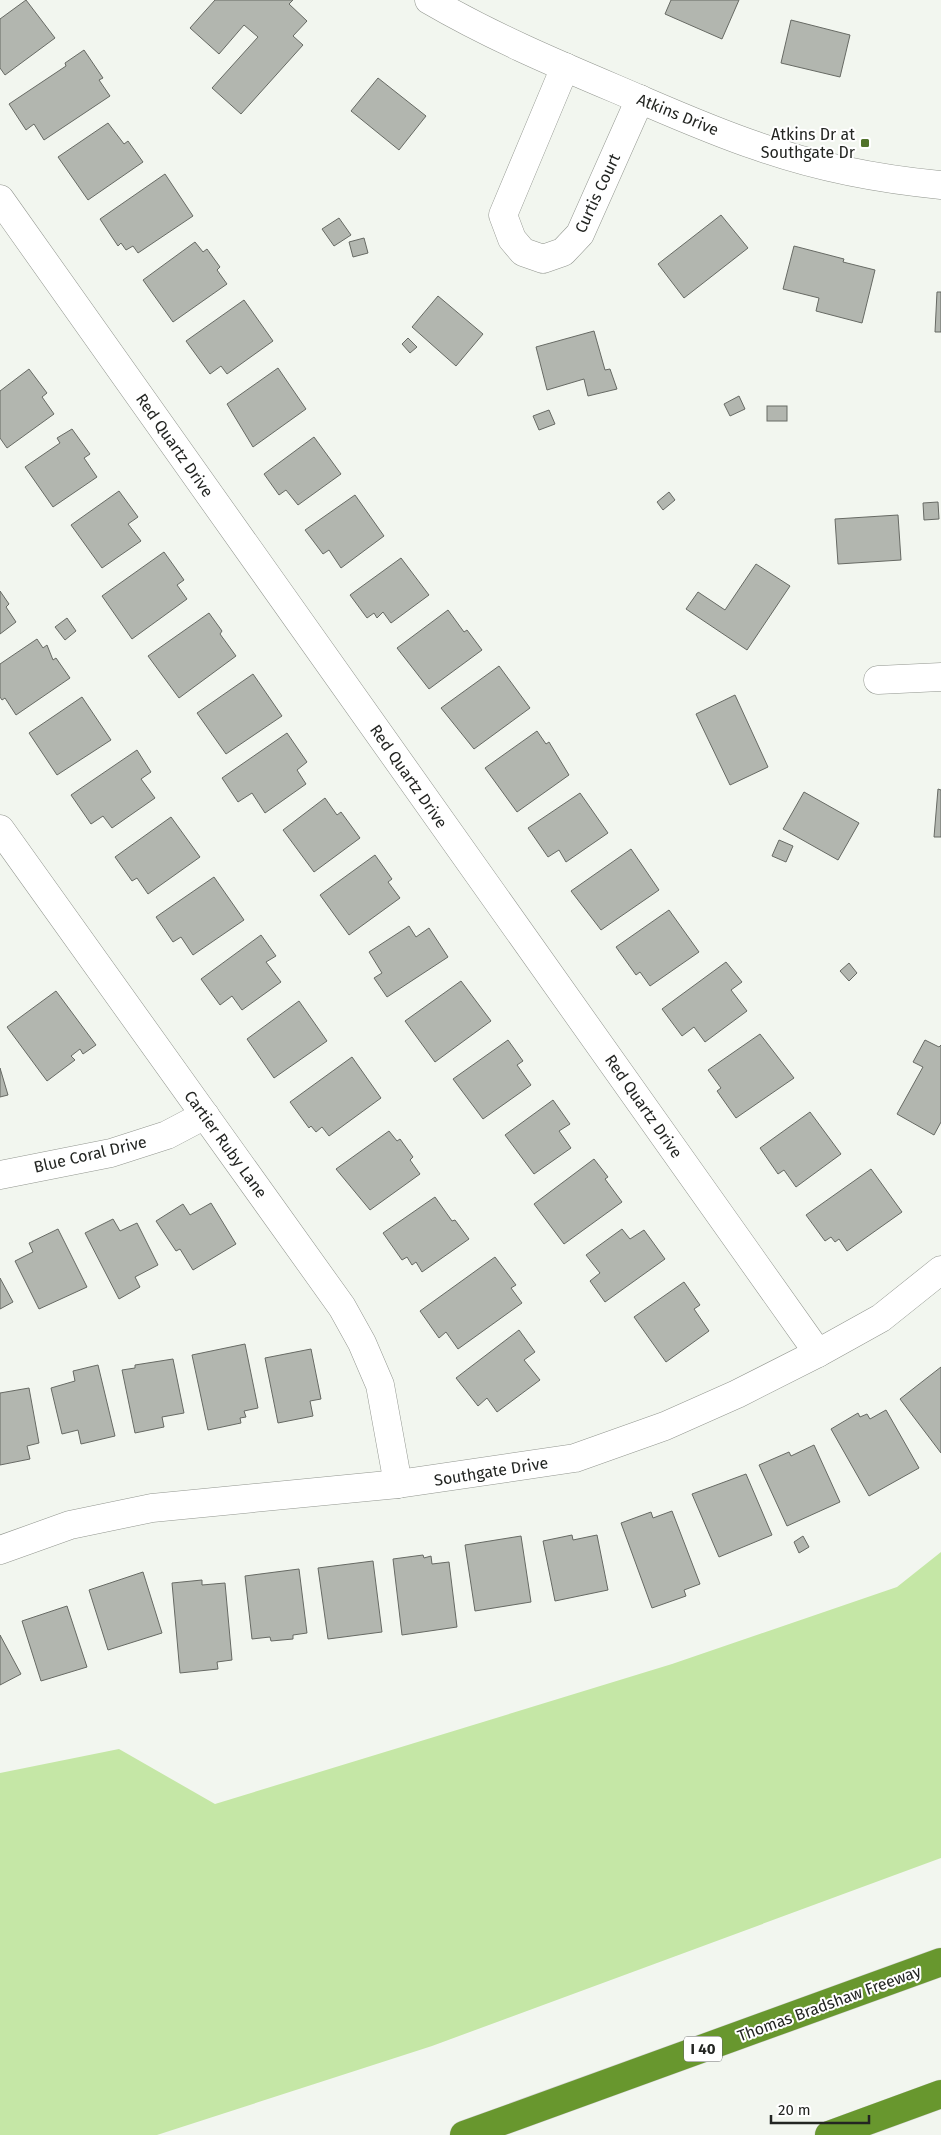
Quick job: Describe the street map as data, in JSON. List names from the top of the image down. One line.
{"streets":{"highway":["Thomas Bradshaw Freeway","I 40"],"street":["Atkins Drive","Curtis Court","Red Quartz Drive","Cartier Ruby Lane","Blue Coral Drive","Southgate Drive"]},"crossings":[["Atkins Drive","Curtis Court"],["Red Quartz Drive","Southgate Drive"],["Cartier Ruby Lane","Blue Coral Drive"],["Cartier Ruby Lane","Southgate Drive"]],"places":{"transit":["Atkins Dr at Southgate Dr"]},"scale_bar":"20 m"}
